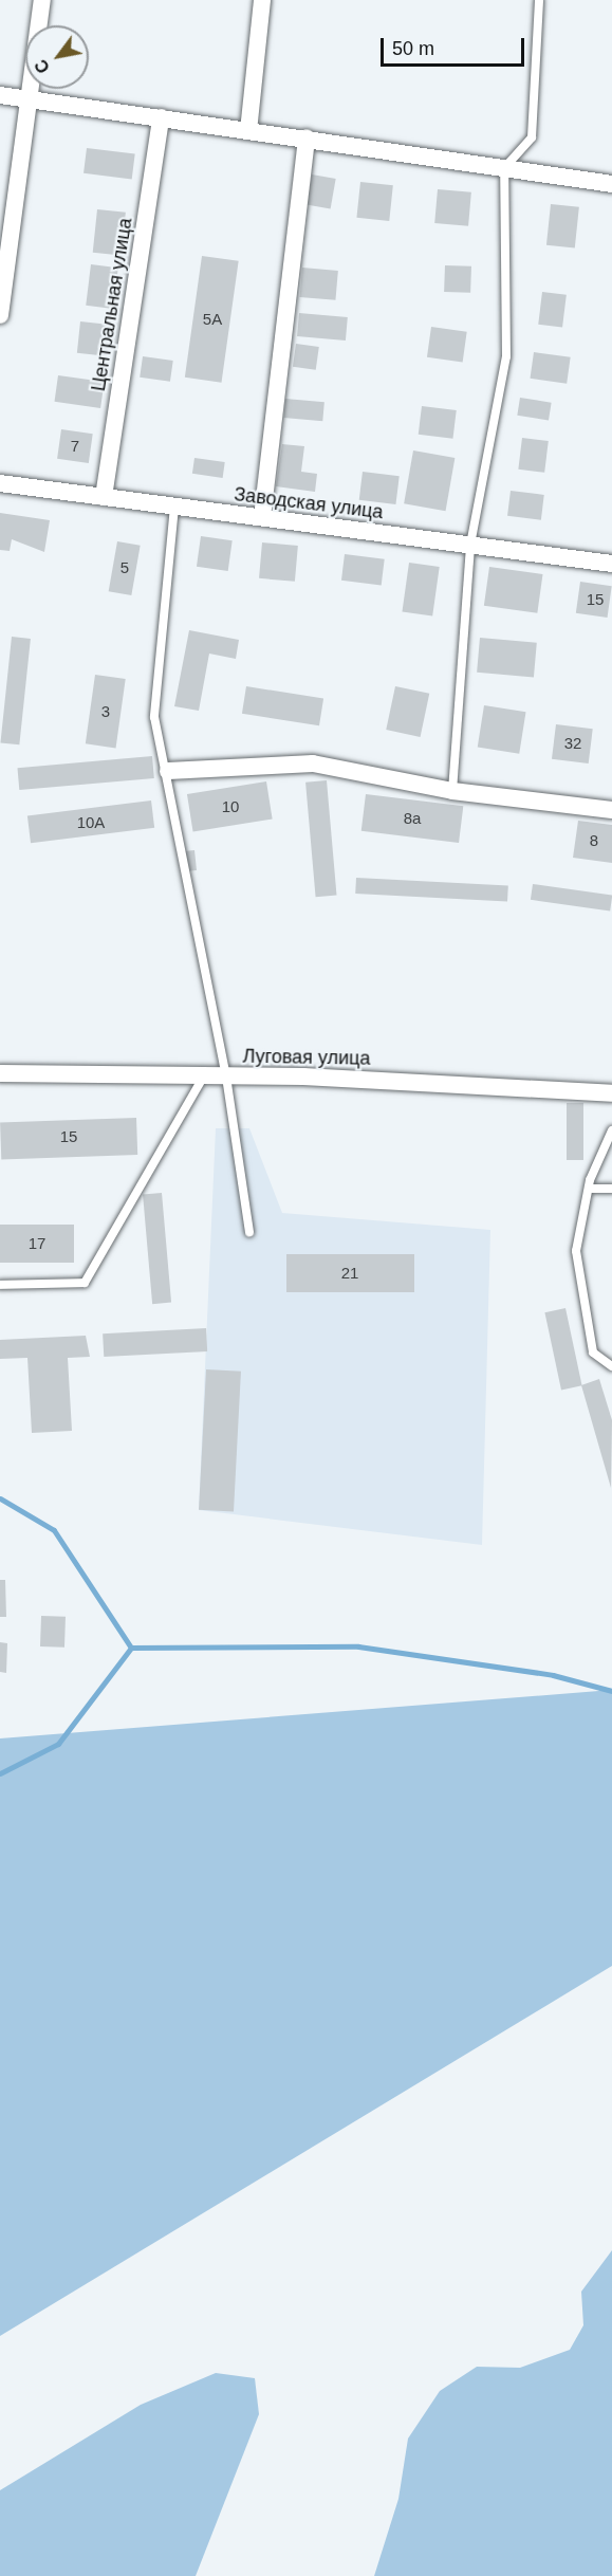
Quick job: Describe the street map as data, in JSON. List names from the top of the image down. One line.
{"streets":{"street":["Центральная улица","Заводская улица","Луговая улица"]},"crossings":[["Центральная улица","Заводская улица"]],"house_numbers":["5А","7","5","15","3","32","10","8а","10А","8","15","17","21"],"scale_bar":"50 m","north":"bottom left"}
